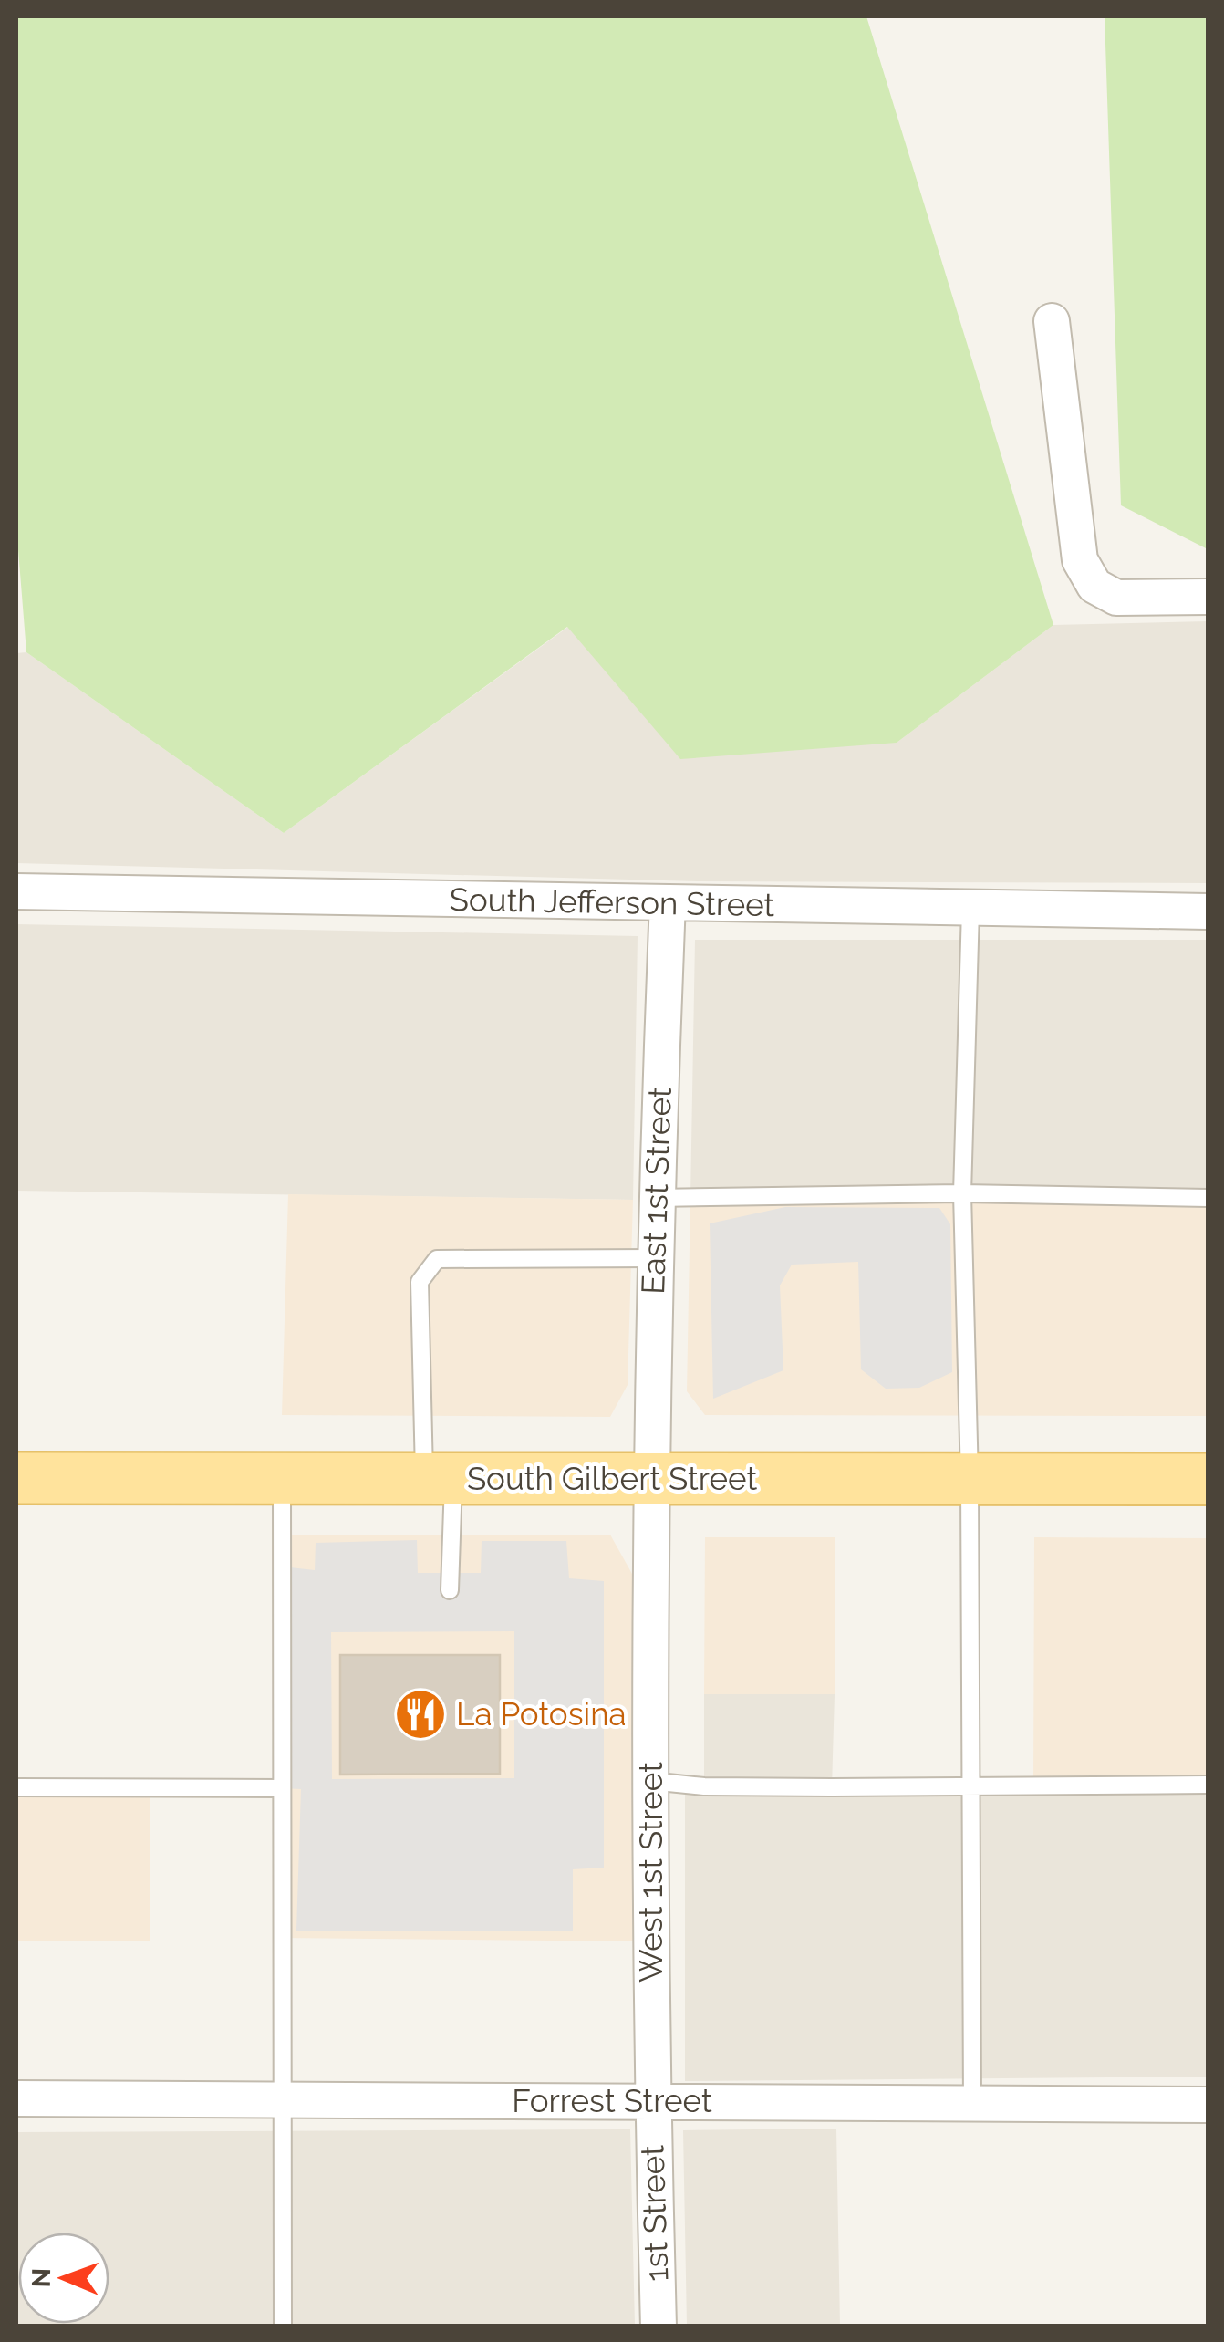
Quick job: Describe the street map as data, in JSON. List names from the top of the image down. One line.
{"streets":{"main road":["South Gilbert Street"],"street":["South Jefferson Street","East 1st Street","West 1st Street","Forrest Street","1st Street"]},"crossings":[["South Jefferson Street","East 1st Street"],["East 1st Street","South Gilbert Street"],["East 1st Street","West 1st Street"],["South Gilbert Street","West 1st Street"],["West 1st Street","Forrest Street"],["West 1st Street","1st Street"],["Forrest Street","1st Street"]],"places":{"restaurant":["La Potosina"]},"north":"left"}
